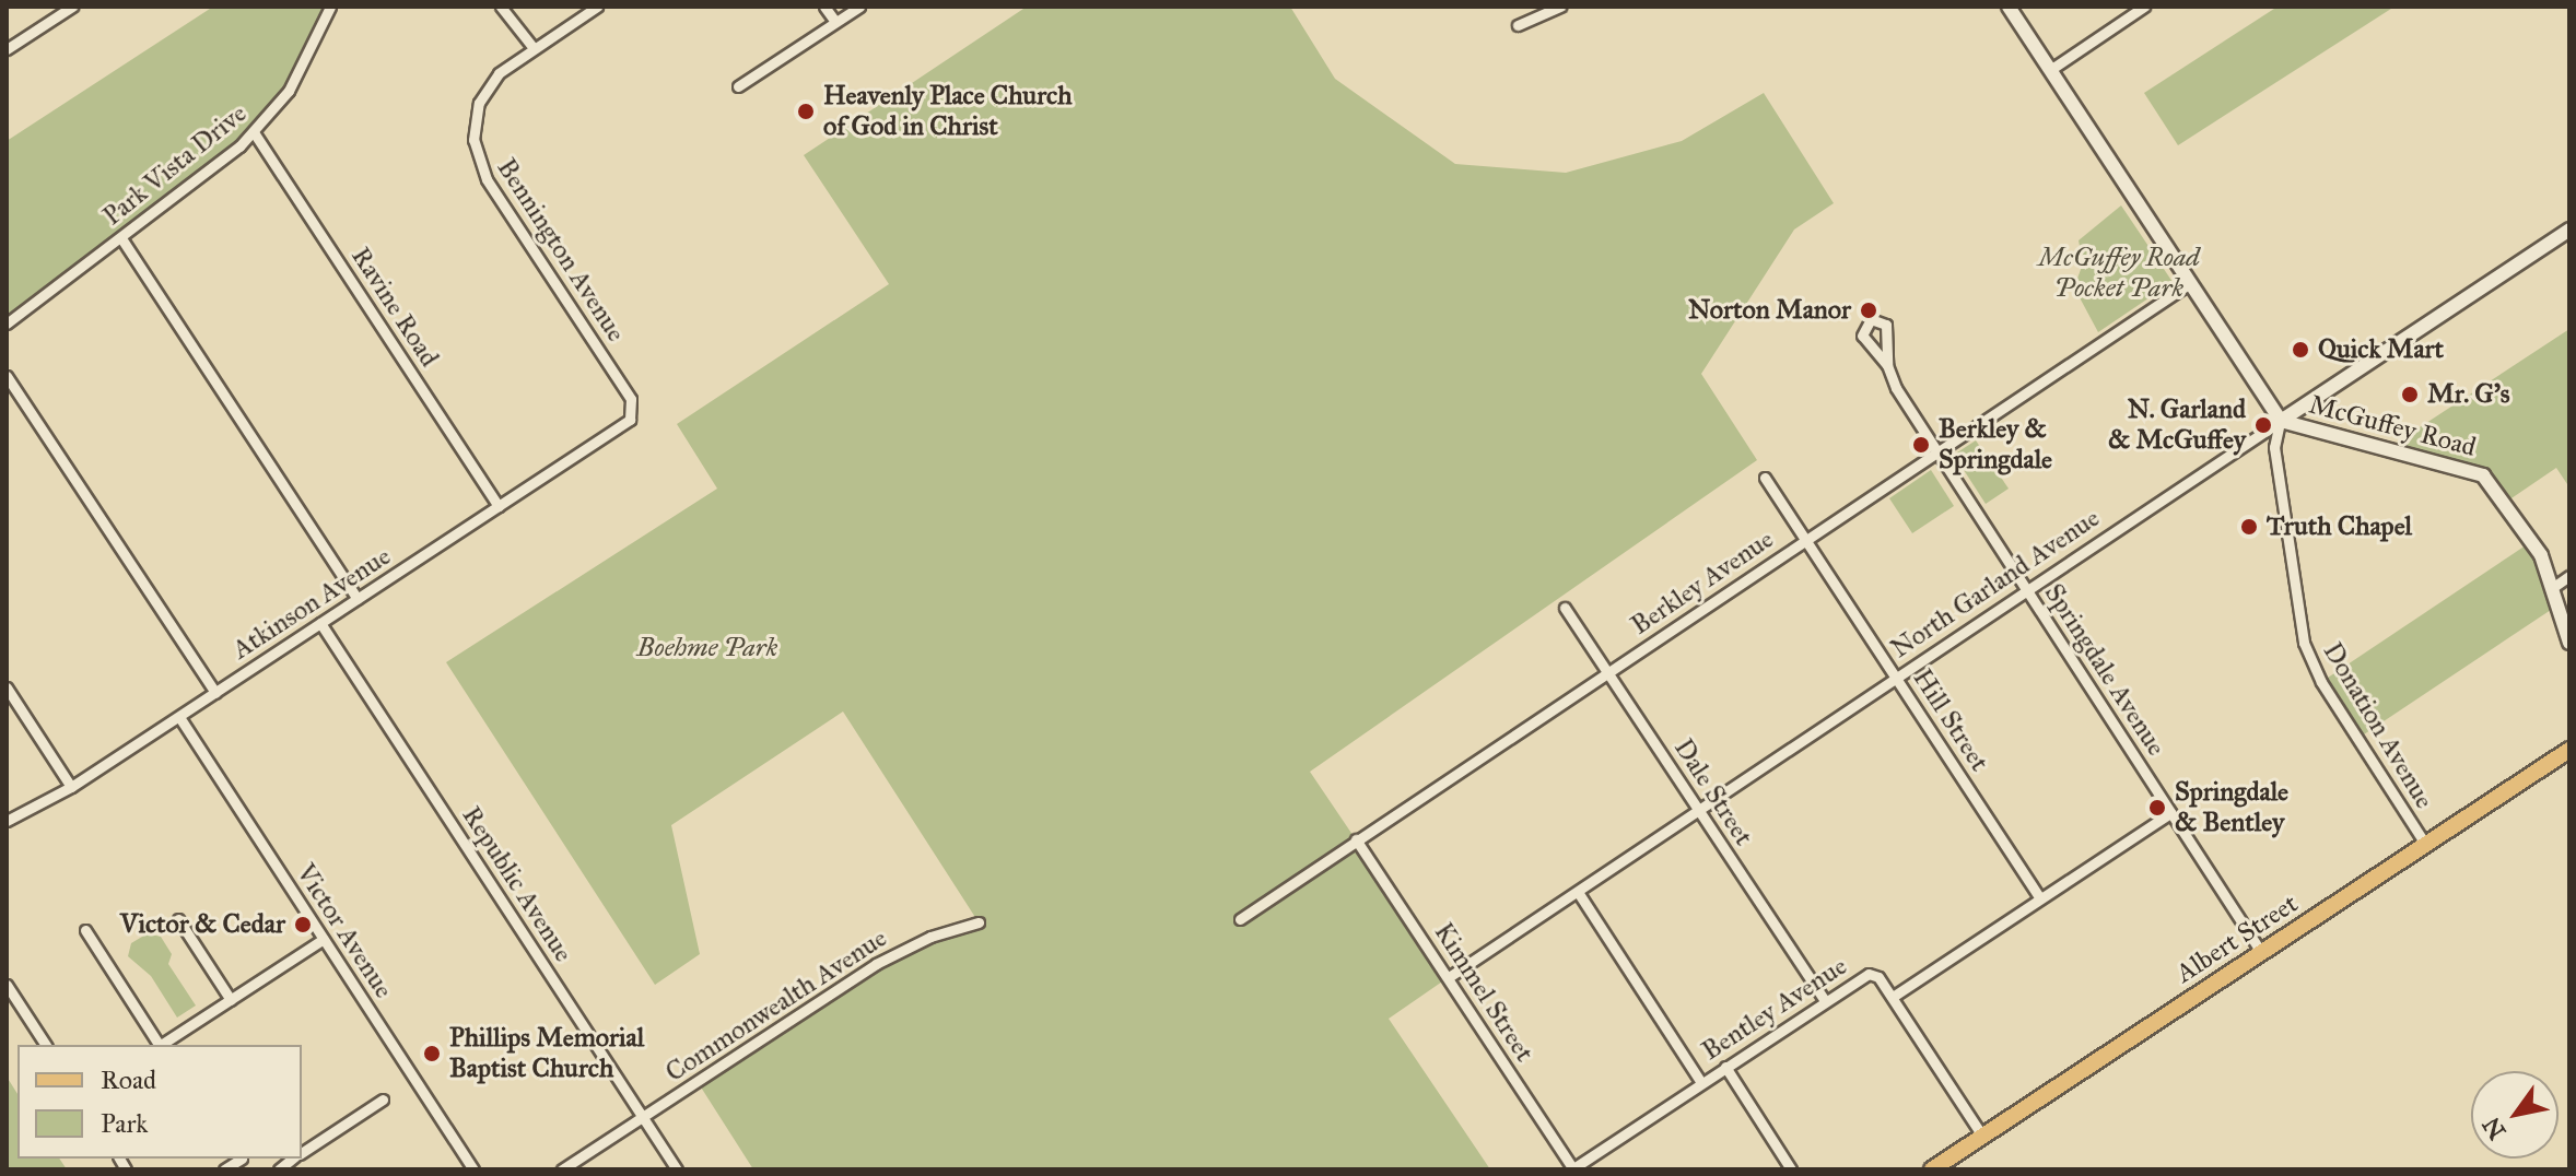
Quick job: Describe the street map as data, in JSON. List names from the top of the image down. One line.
{"streets":{"main road":["Albert Street"],"street":["Park Vista Drive","Bennington Avenue","Ravine Road","McGuffey Road","Berkley Avenue","North Garland Avenue","Atkinson Avenue","Springdale Avenue","Hill Street","Donation Avenue","Dale Street","Republic Avenue","Victor Avenue","Kimmel Street","Commonwealth Avenue","Bentley Avenue"]},"crossings":[["Park Vista Drive","Ravine Road"],["Bennington Avenue","Atkinson Avenue"],["Ravine Road","Atkinson Avenue"],["McGuffey Road","Berkley Avenue"],["McGuffey Road","North Garland Avenue"],["McGuffey Road","Donation Avenue"],["Berkley Avenue","Springdale Avenue"],["Berkley Avenue","Hill Street"],["Berkley Avenue","Dale Street"],["Berkley Avenue","Kimmel Street"],["North Garland Avenue","Springdale Avenue"],["North Garland Avenue","Hill Street"],["North Garland Avenue","Donation Avenue"],["North Garland Avenue","Dale Street"],["North Garland Avenue","Kimmel Street"],["Atkinson Avenue","Republic Avenue"],["Atkinson Avenue","Victor Avenue"],["Springdale Avenue","Albert Street"],["Donation Avenue","Albert Street"],["Dale Street","Bentley Avenue"],["Republic Avenue","Commonwealth Avenue"],["Kimmel Street","Bentley Avenue"]],"parks":["McGuffey Road Pocket Park","Boehme Park"],"places":["Heavenly Place Church of God in Christ","Norton Manor","Quick Mart","Mr. G's","N. Garland & McGuffey","Berkley & Springdale","Truth Chapel","Springdale & Bentley","Victor & Cedar","Phillips Memorial Baptist Church"],"legend":["Road","Park"],"north":"bottom left"}
